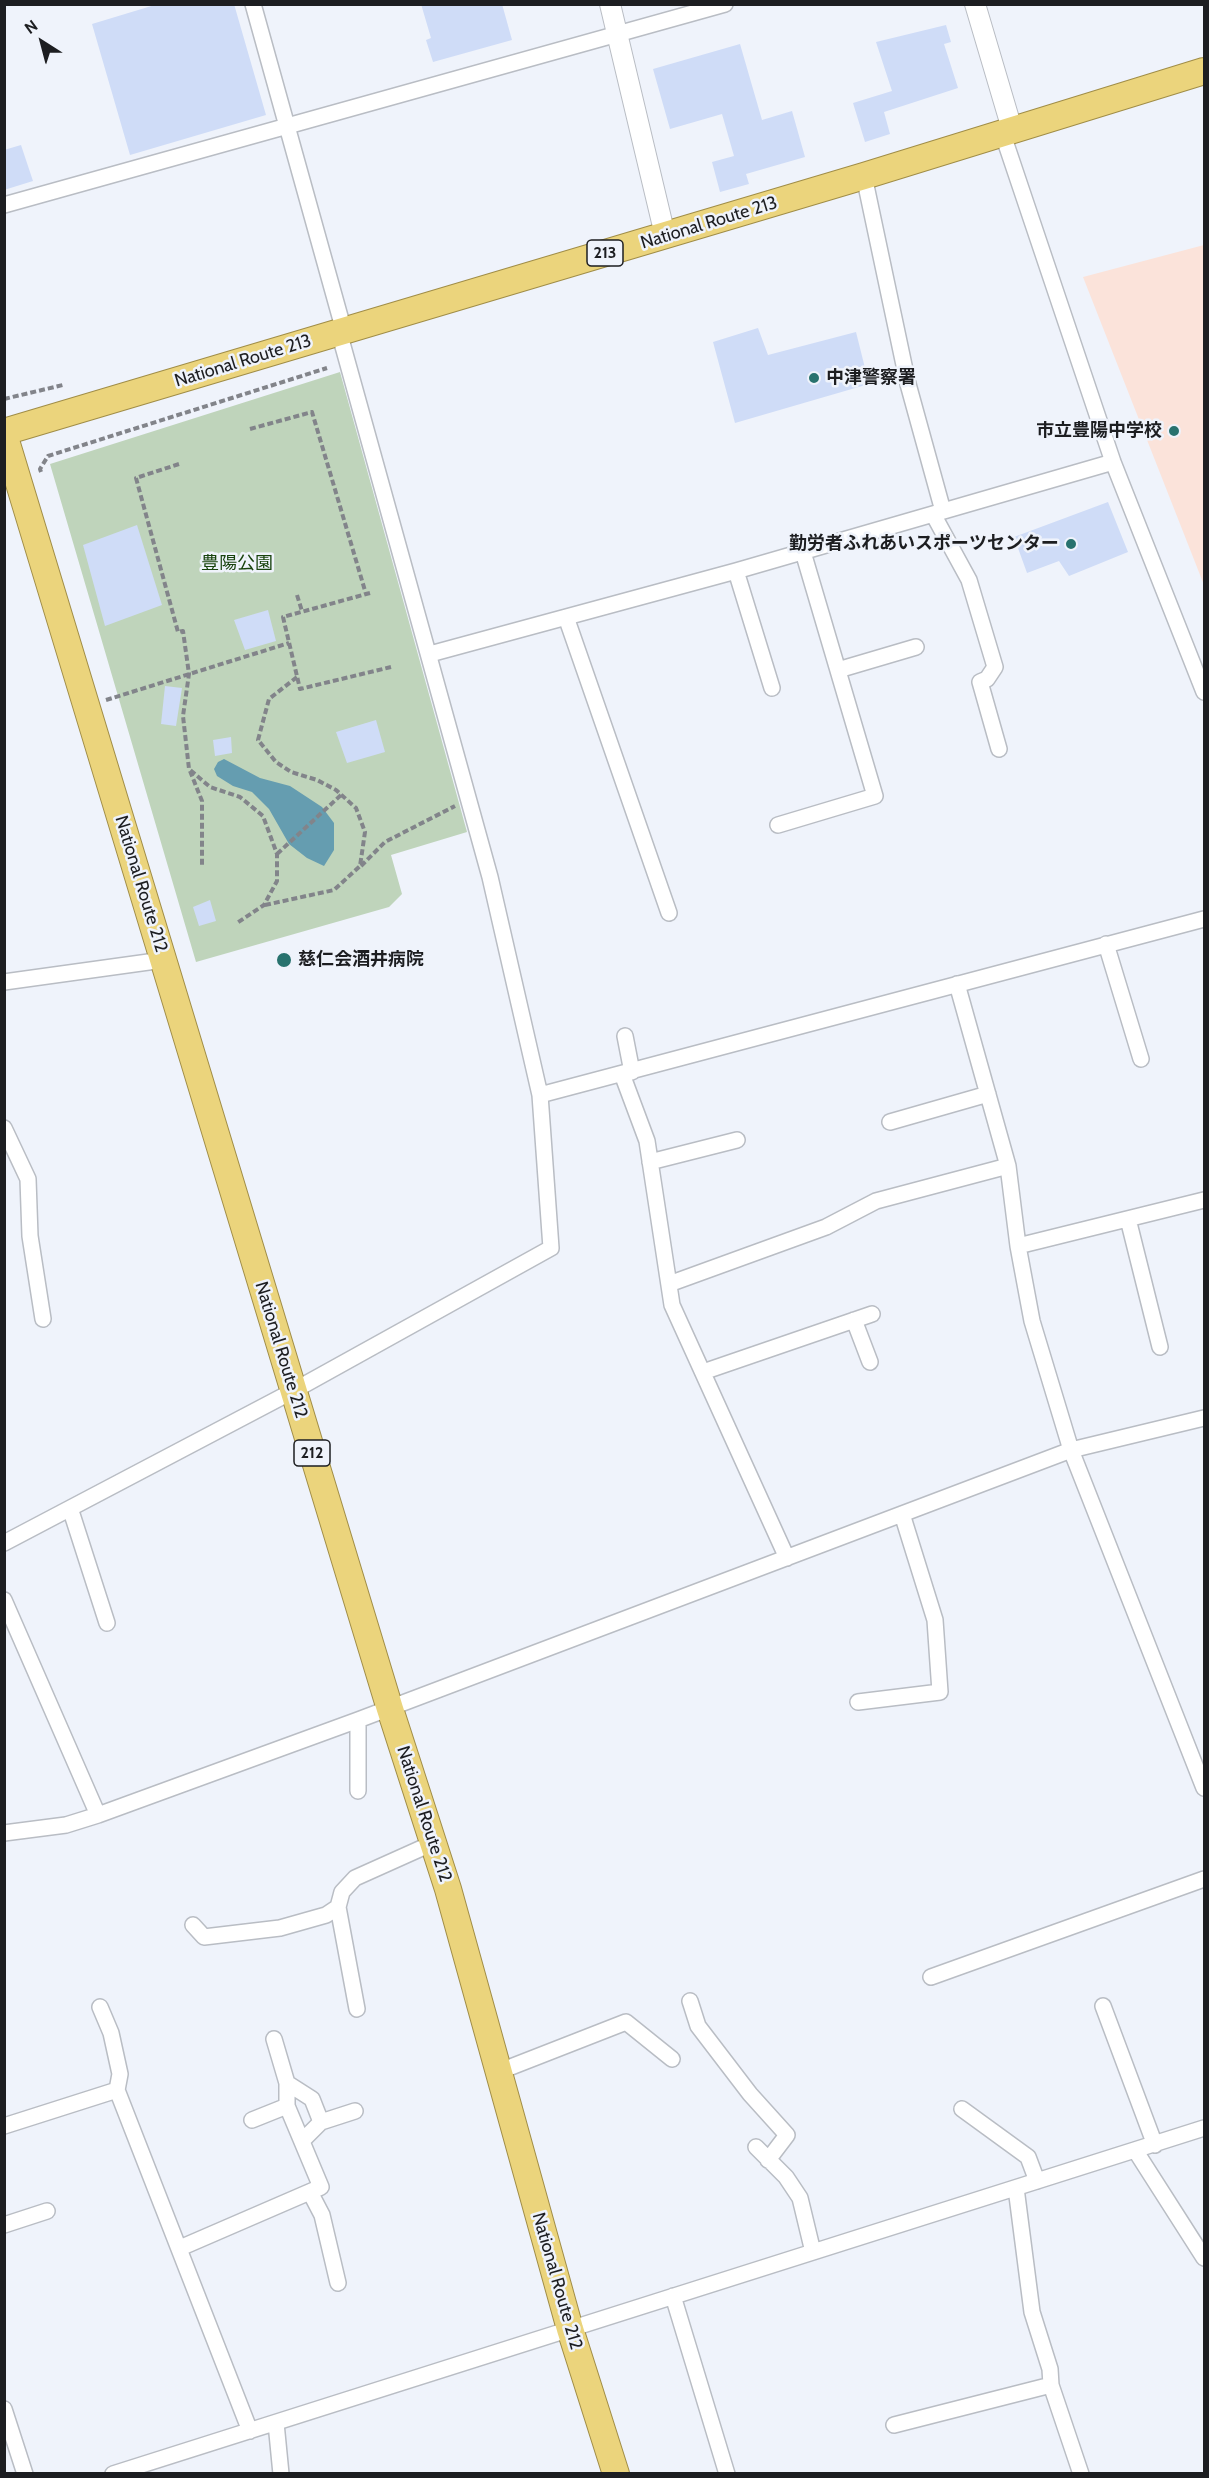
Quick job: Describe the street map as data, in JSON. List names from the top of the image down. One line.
{"streets":{"highway":["National Route 213","213","National Route 212","212"]},"crossings":[["National Route 213","National Route 212"]],"parks":["豊陽公園"],"places":["中津警察署","市立豊陽中学校","勤労者ふれあいスポーツセンター","慈仁会酒井病院"],"north":"top left"}
